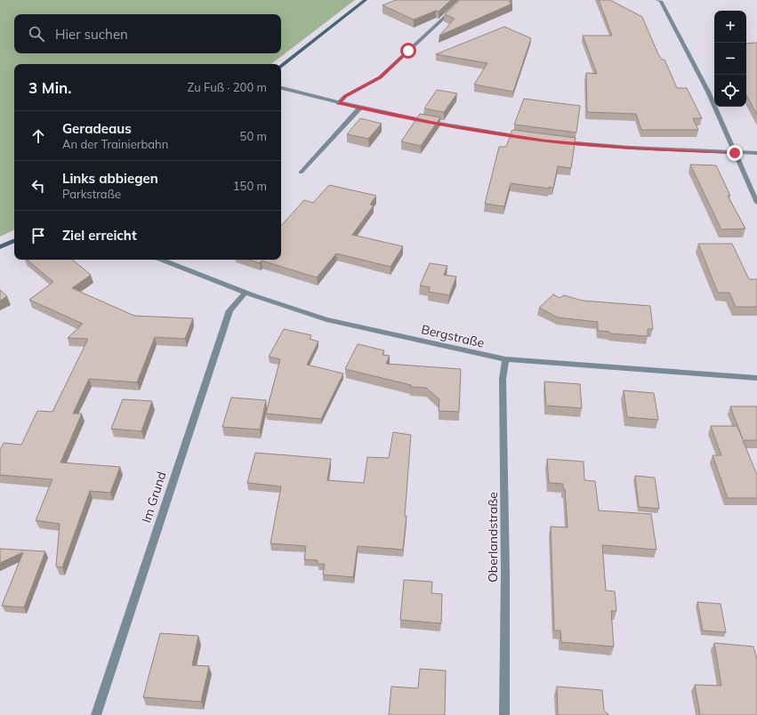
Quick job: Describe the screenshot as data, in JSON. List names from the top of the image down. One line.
{"streets":{"street":["Bergstraße","Im Grund","Oberlandstraße"]},"crossings":[["Bergstraße","Im Grund"],["Bergstraße","Oberlandstraße"]],"page":{"map_buttons":["+","−"],"search":"Hier suchen","heading":["3 Min.","Zu Fuß · 200 m"],"list":[["Geradeaus","An der Trainierbahn","50 m"],["Links abbiegen","Parkstraße","150 m"],"Ziel erreicht"]}}
